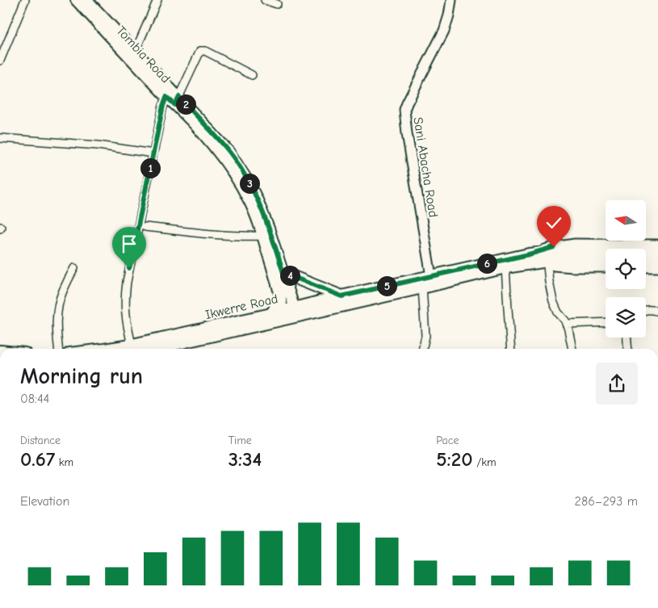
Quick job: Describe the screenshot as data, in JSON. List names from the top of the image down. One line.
{"streets":{"main road":["Tombia Road","Ikwerre Road"],"street":["Sani Abacha Road"]},"crossings":[["Tombia Road","Ikwerre Road"],["Sani Abacha Road","Ikwerre Road"]],"north":"left","page":{"pins":["2","1","3","6","4","5"],"heading":["Morning run","08:44"],"stats":[["Distance","0.67 km"],["Time","3:34"],["Pace","5:20 /km"]],"chart":["Elevation","286–293 m"]}}
